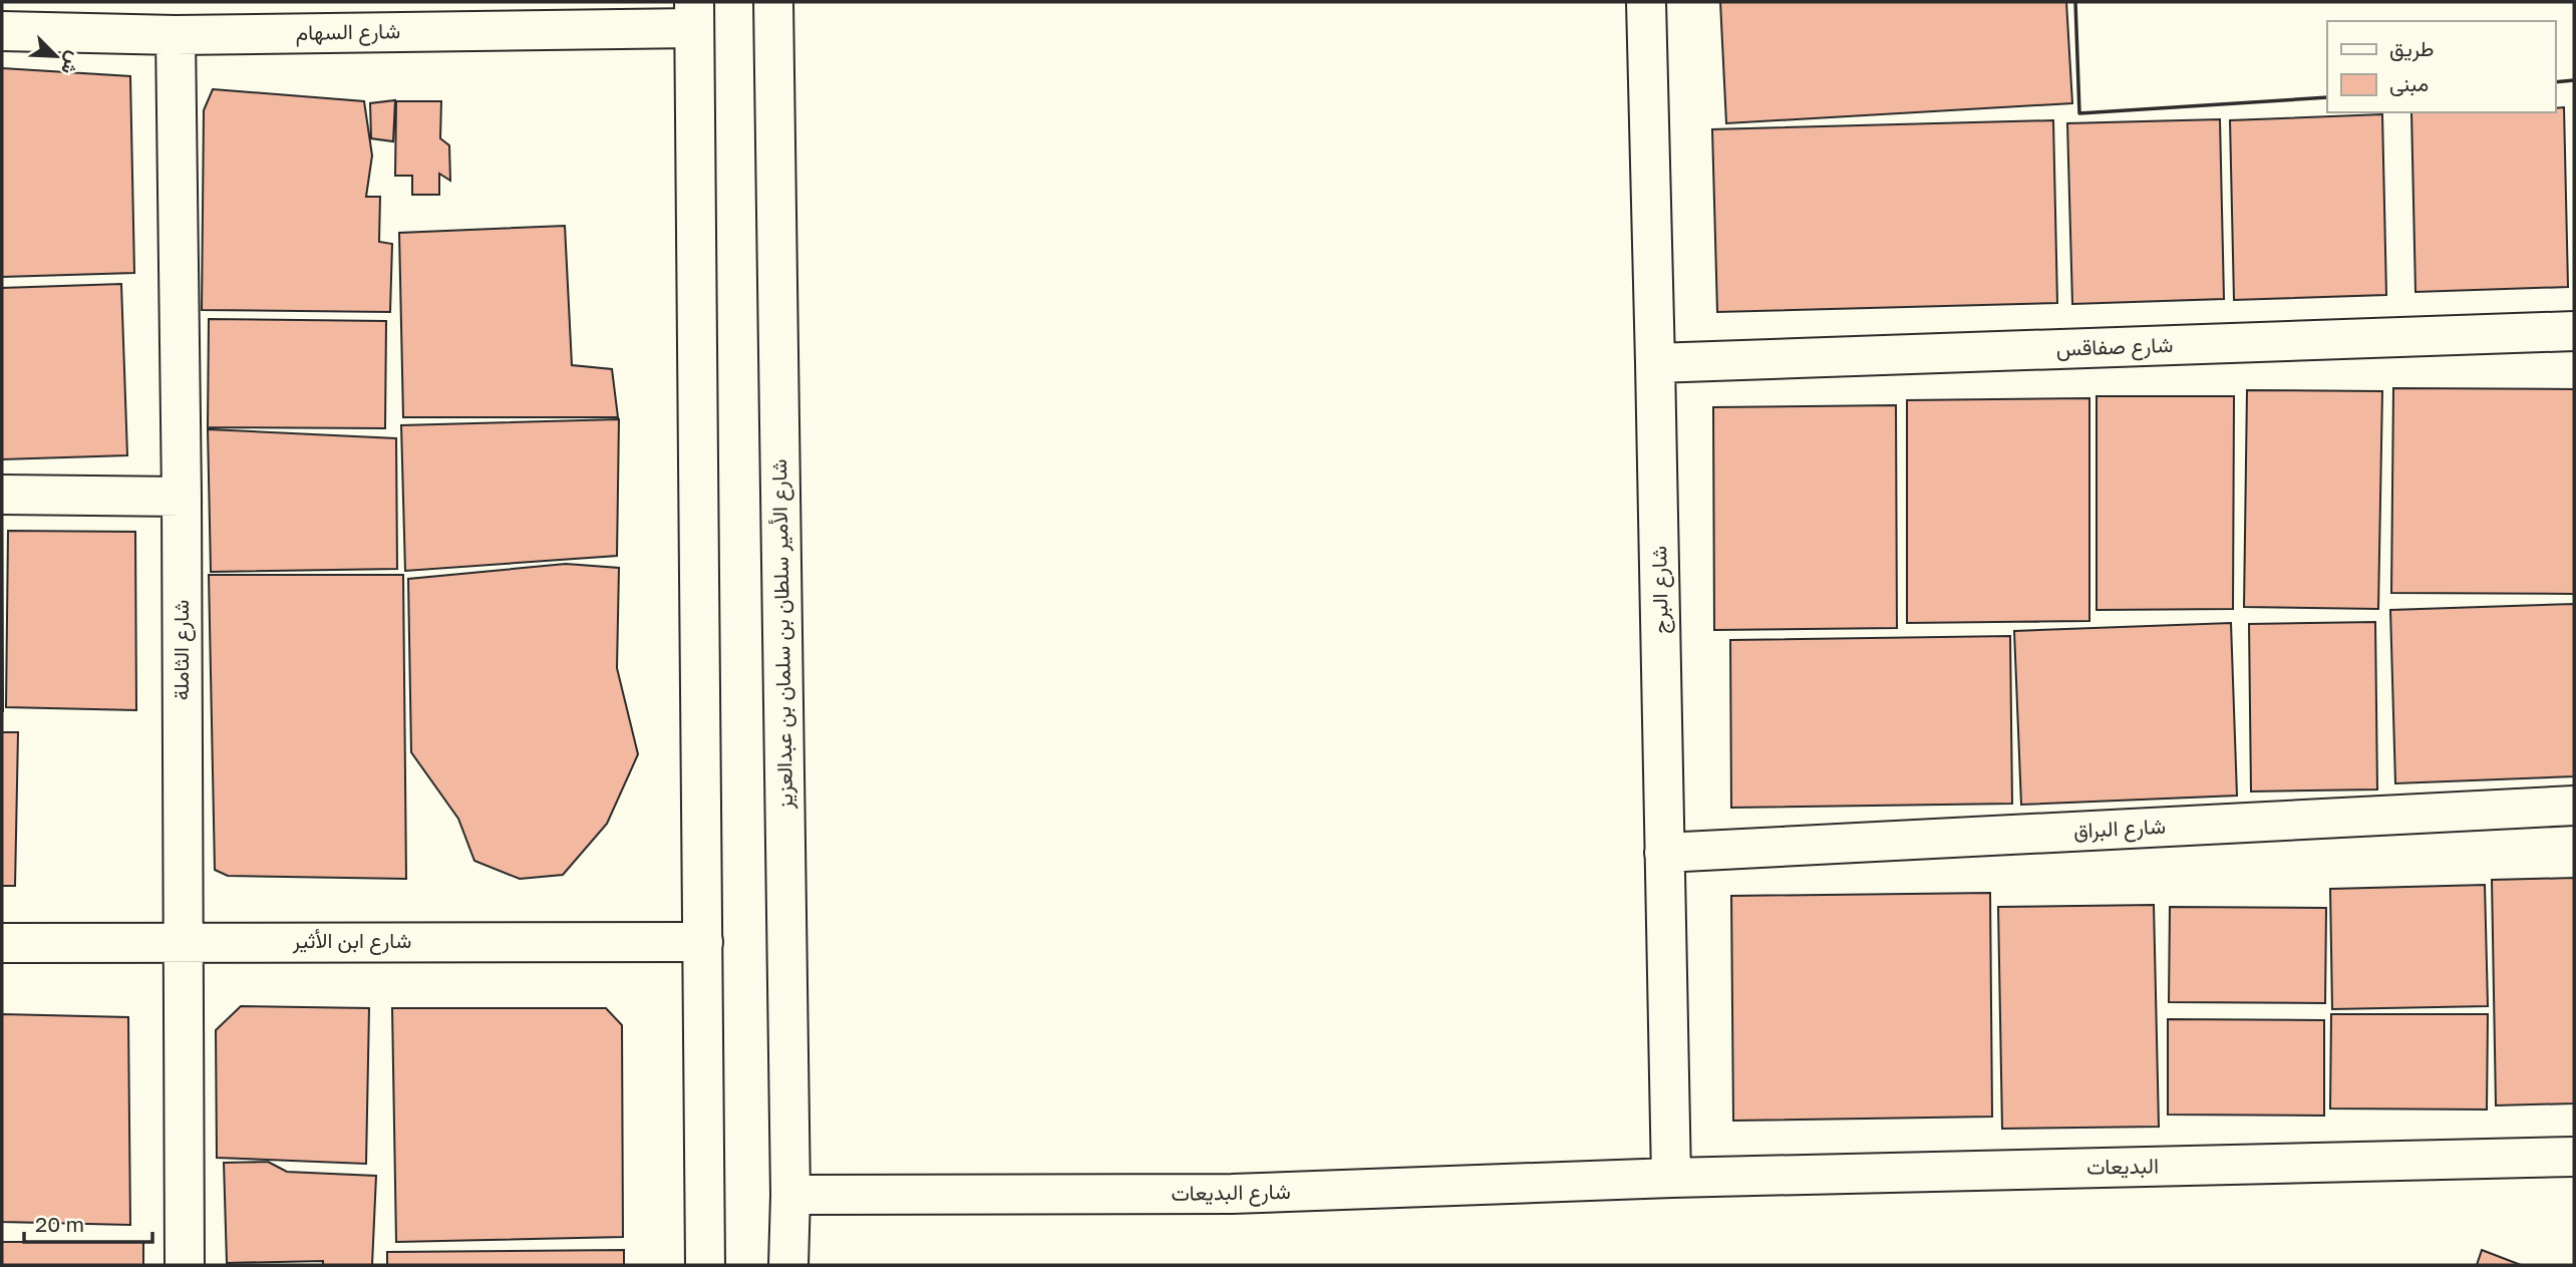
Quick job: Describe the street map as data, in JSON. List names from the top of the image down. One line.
{"streets":{"street":["شارع السهام","شارع صفاقس","شارع البرج","شارع الأمير سلطان بن سلمان بن عبدالعزيز","شارع الثاملة","شارع البراق","شارع ابن الأثير","البديعات","شارع البديعات"]},"crossings":[["شارع السهام","شارع الثاملة"],["شارع صفاقس","شارع البرج"],["شارع البرج","شارع البراق"],["شارع البرج","البديعات"],["شارع البرج","شارع البديعات"],["شارع الأمير سلطان بن سلمان بن عبدالعزيز","شارع البديعات"],["شارع الثاملة","شارع ابن الأثير"],["البديعات","شارع البديعات"]],"legend":["طريق","مبنى"],"scale_bar":"20 m","north":"bottom right"}
